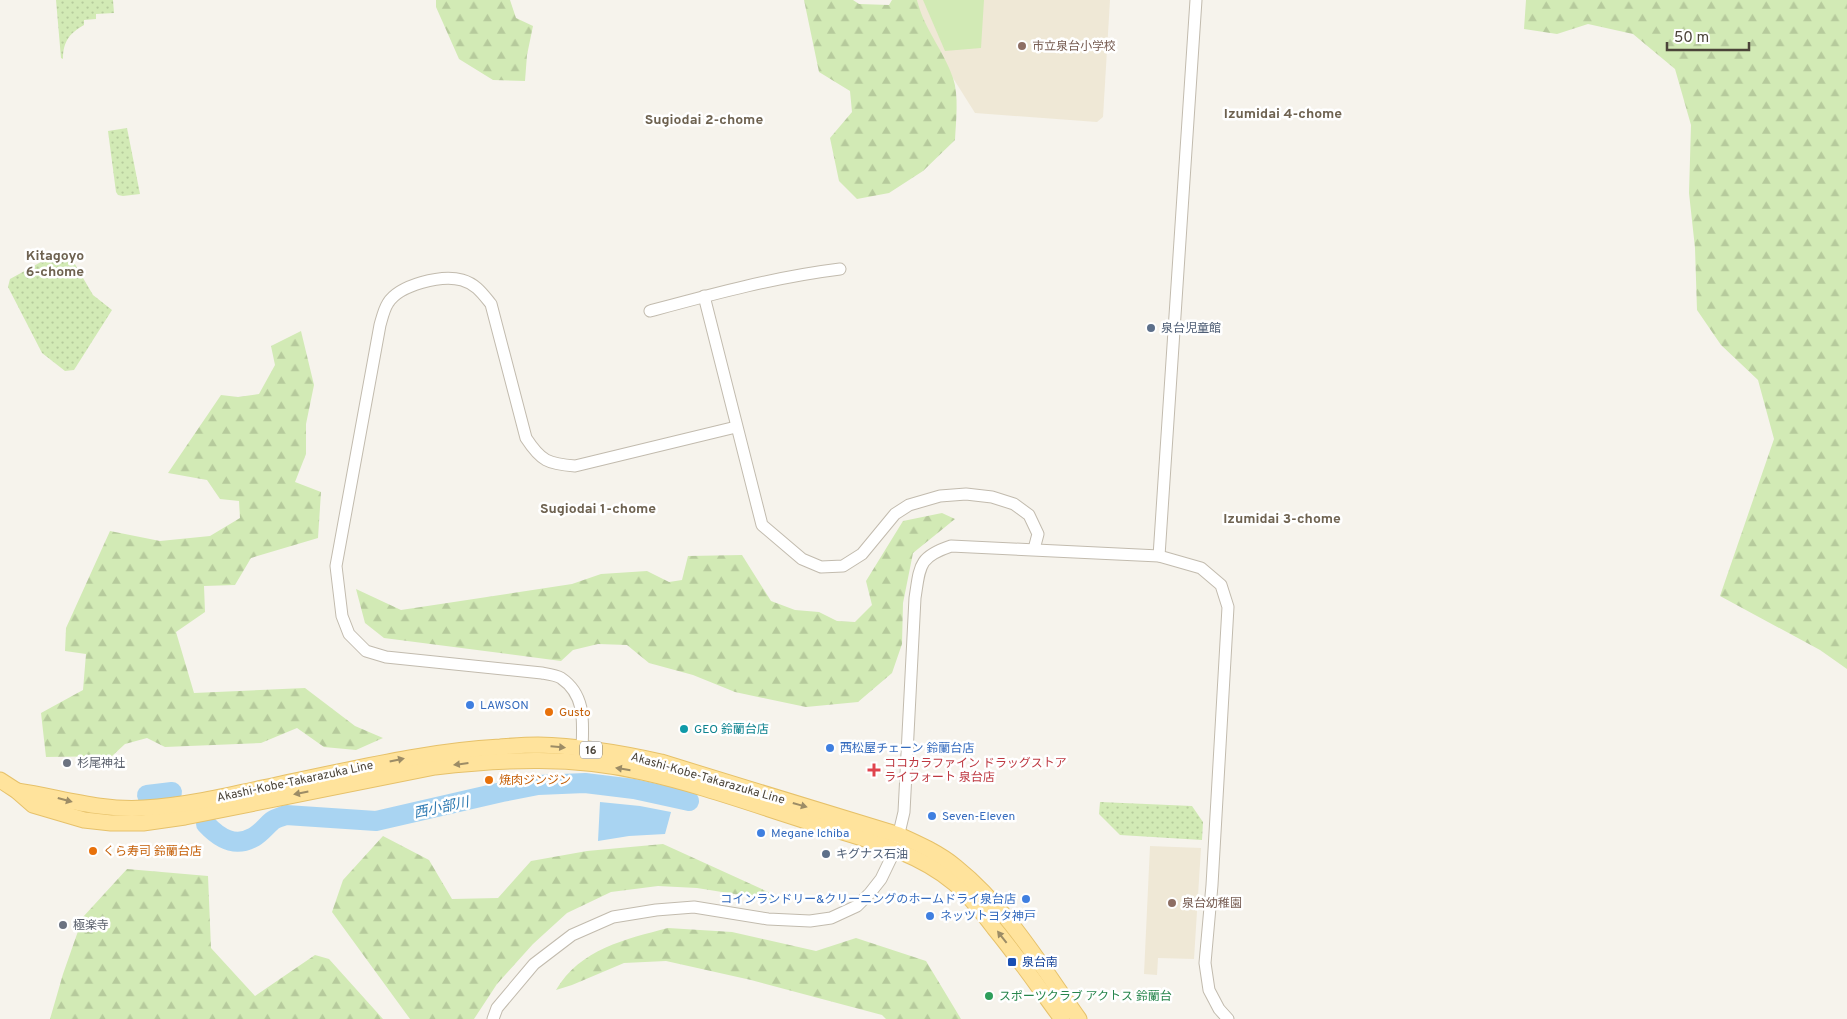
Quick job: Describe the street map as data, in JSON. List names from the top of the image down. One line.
{"streets":{"main road":["16","Akashi-Kobe-Takarazuka Line"]},"districts":["Izumidai 4-chome","Sugiodai 2-chome","Kitagoyo 6-chome","Sugiodai 1-chome","Izumidai 3-chome"],"water":["西小部川"],"places":{"other":["市立泉台小学校","泉台児童館","LAWSON","Gusto","GEO 鈴蘭台店","西松屋チェーン 鈴蘭台店","杉尾神社","焼肉ジンジン","Seven-Eleven","Megane Ichiba","くら寿司 鈴蘭台店","キグナス石油","コインランドリー&クリーニングのホームドライ泉台店","泉台幼稚園","ネッツトヨタ神戸","極楽寺","スポーツクラブ アクトス 鈴蘭台"],"health":["ココカラファイン ドラッグストア ライフォート 泉台店"],"transit":["泉台南"]},"scale_bar":"50 m"}
